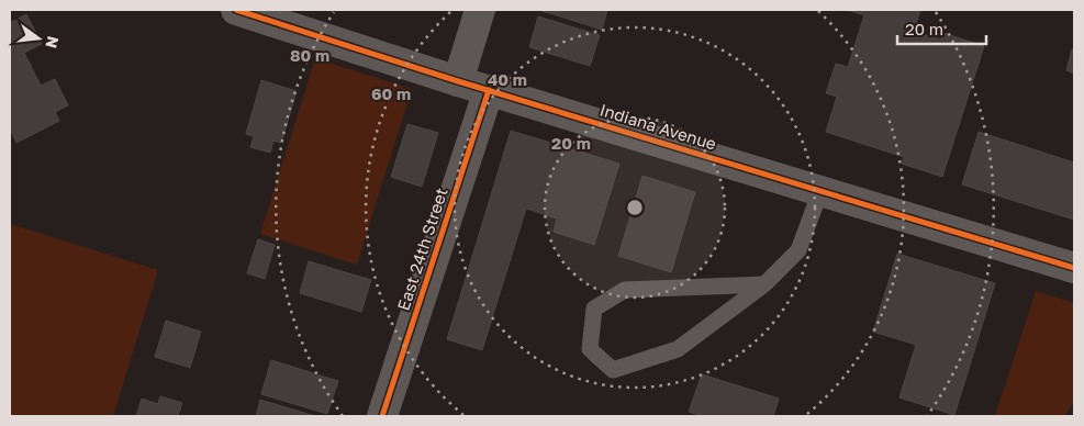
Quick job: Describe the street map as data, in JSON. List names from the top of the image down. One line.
{"streets":{"street":["Indiana Avenue","East 24th Street"]},"crossings":[["Indiana Avenue","East 24th Street"]],"scale_bar":"20 m","north":"right","rings":["80 m","40 m","60 m","20 m"]}
